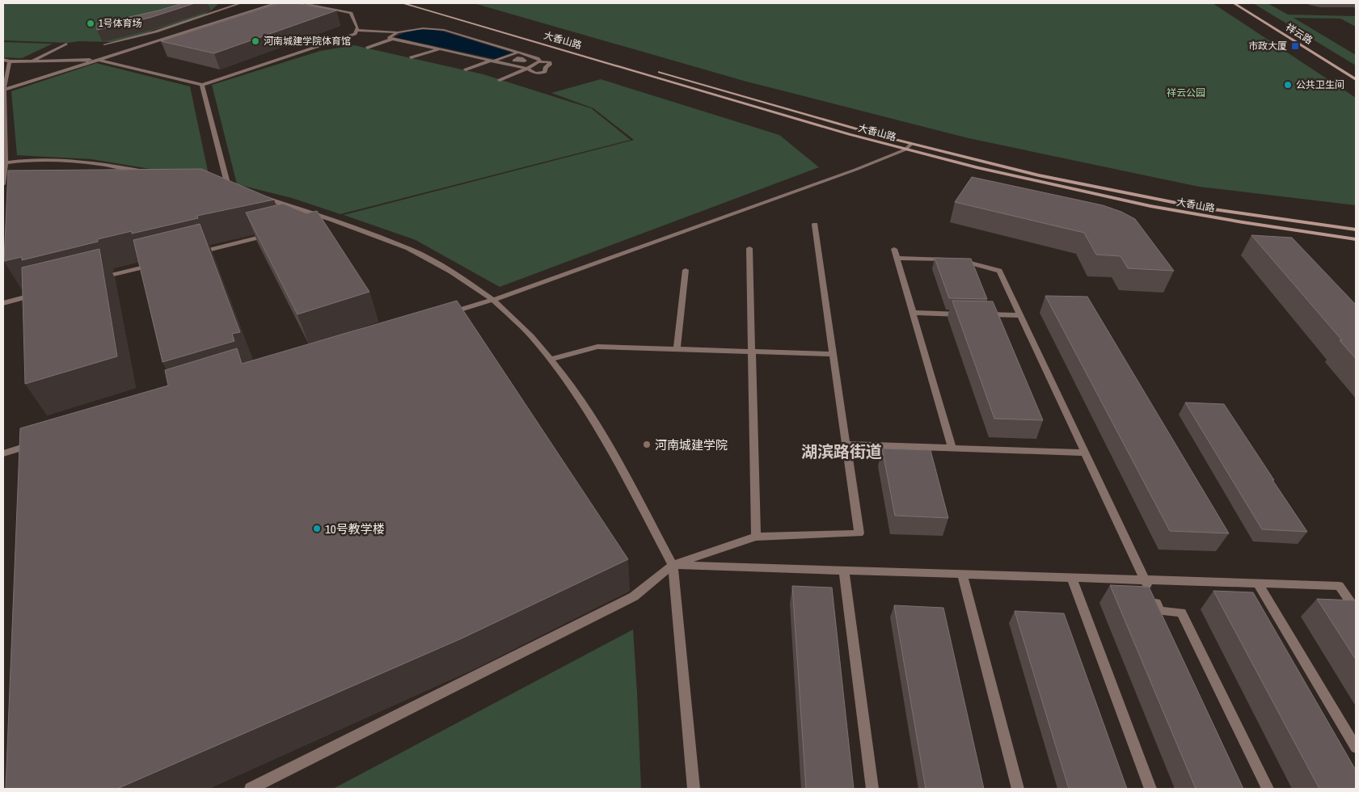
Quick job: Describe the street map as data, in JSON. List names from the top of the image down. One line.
{"streets":{"main road":["祥云路","大香山路"]},"districts":["湖滨路街道"],"parks":["祥云公园"],"places":{"other":["1号体育场","河南城建学院体育馆","公共卫生间","河南城建学院","10号教学楼"],"transit":["市政大厦"]}}
